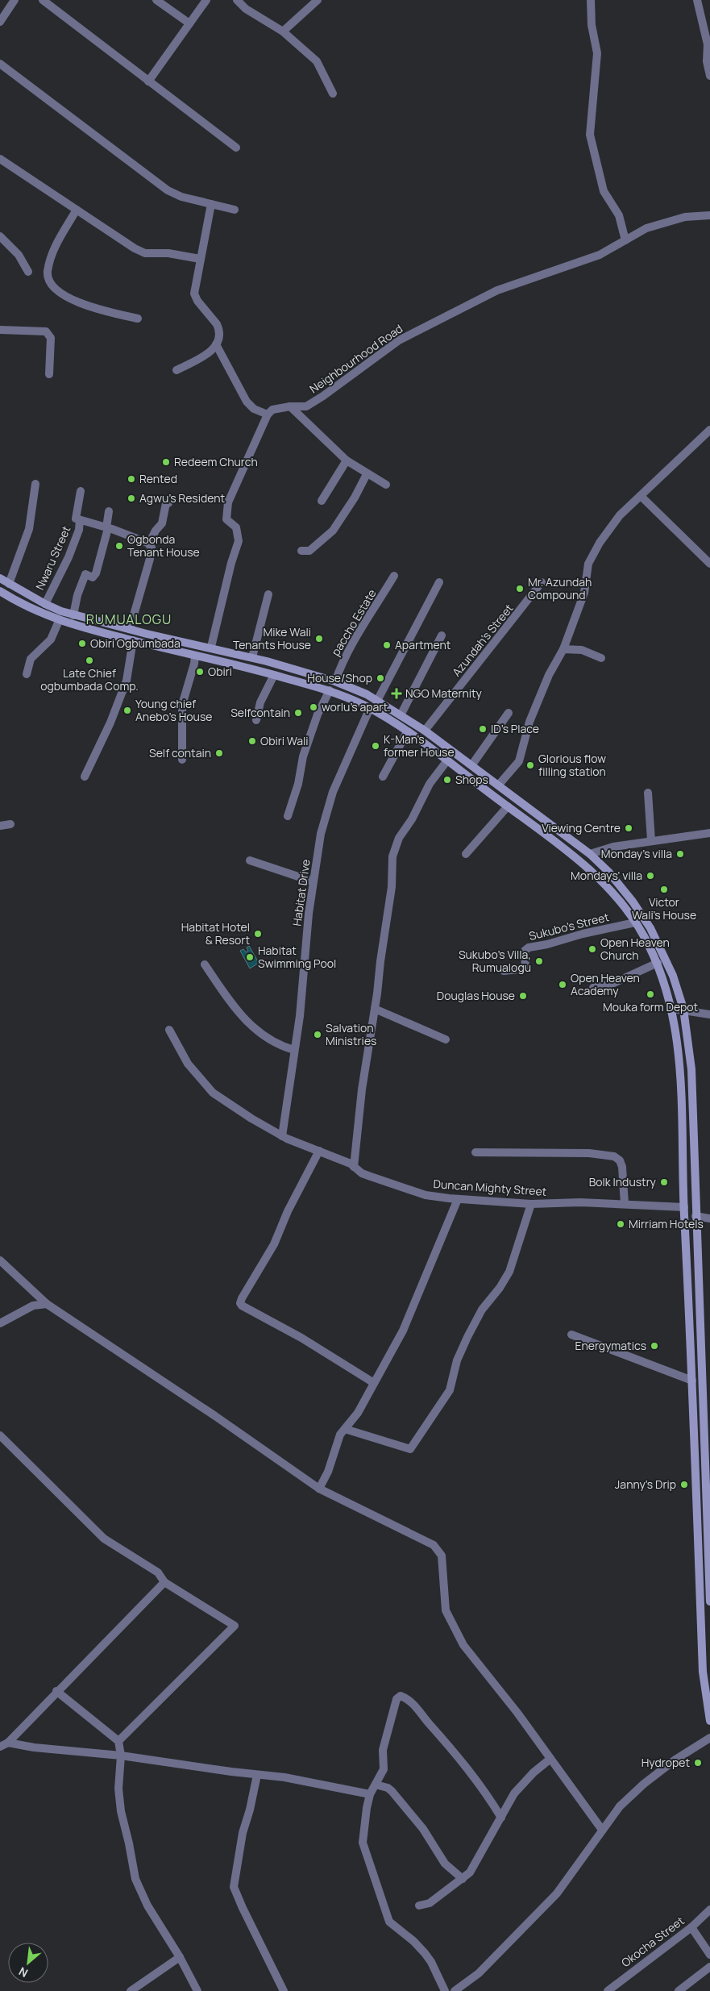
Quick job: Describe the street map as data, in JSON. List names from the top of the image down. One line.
{"streets":{"street":["Neighbourhood Road","Nwaru Street","paccho Estate","Azundah's Street","Habitat Drive","Sukubo's Street","Duncan Mighty Street","Okocha Street"]},"crossings":[["Habitat Drive","Duncan Mighty Street"]],"districts":["RUMUALOGU"],"places":{"other":["Redeem Church","Rented","Agwu's Resident","Ogbonda Tenant House","Mr. Azundah Compound","Mike Wali Tenants House","Obiri Ogbumbada","Apartment","Late Chief ogbumbada Comp.","Obiri","House/Shop","worlu's apart.","Young chief Anebo's House","Selfcontain","ID's Place","Obiri Wali","K-Man's former House","Self contain","Glorious flow filling station","Shops","Viewing Centre","Monday's villa","Mondays' villa","Victor Wali's House","Habitat Hotel & Resort","Open Heaven Church","Habitat Swimming Pool","Sukubo's Villa, Rumualogu","Open Heaven Academy","Mouka form Depot","Douglas House","Salvation Ministries","Bolk Industry","Mirriam Hotels","Energymatics","Janny's Drip","Hydropet"],"health":["NGO Maternity"]},"north":"bottom left"}
